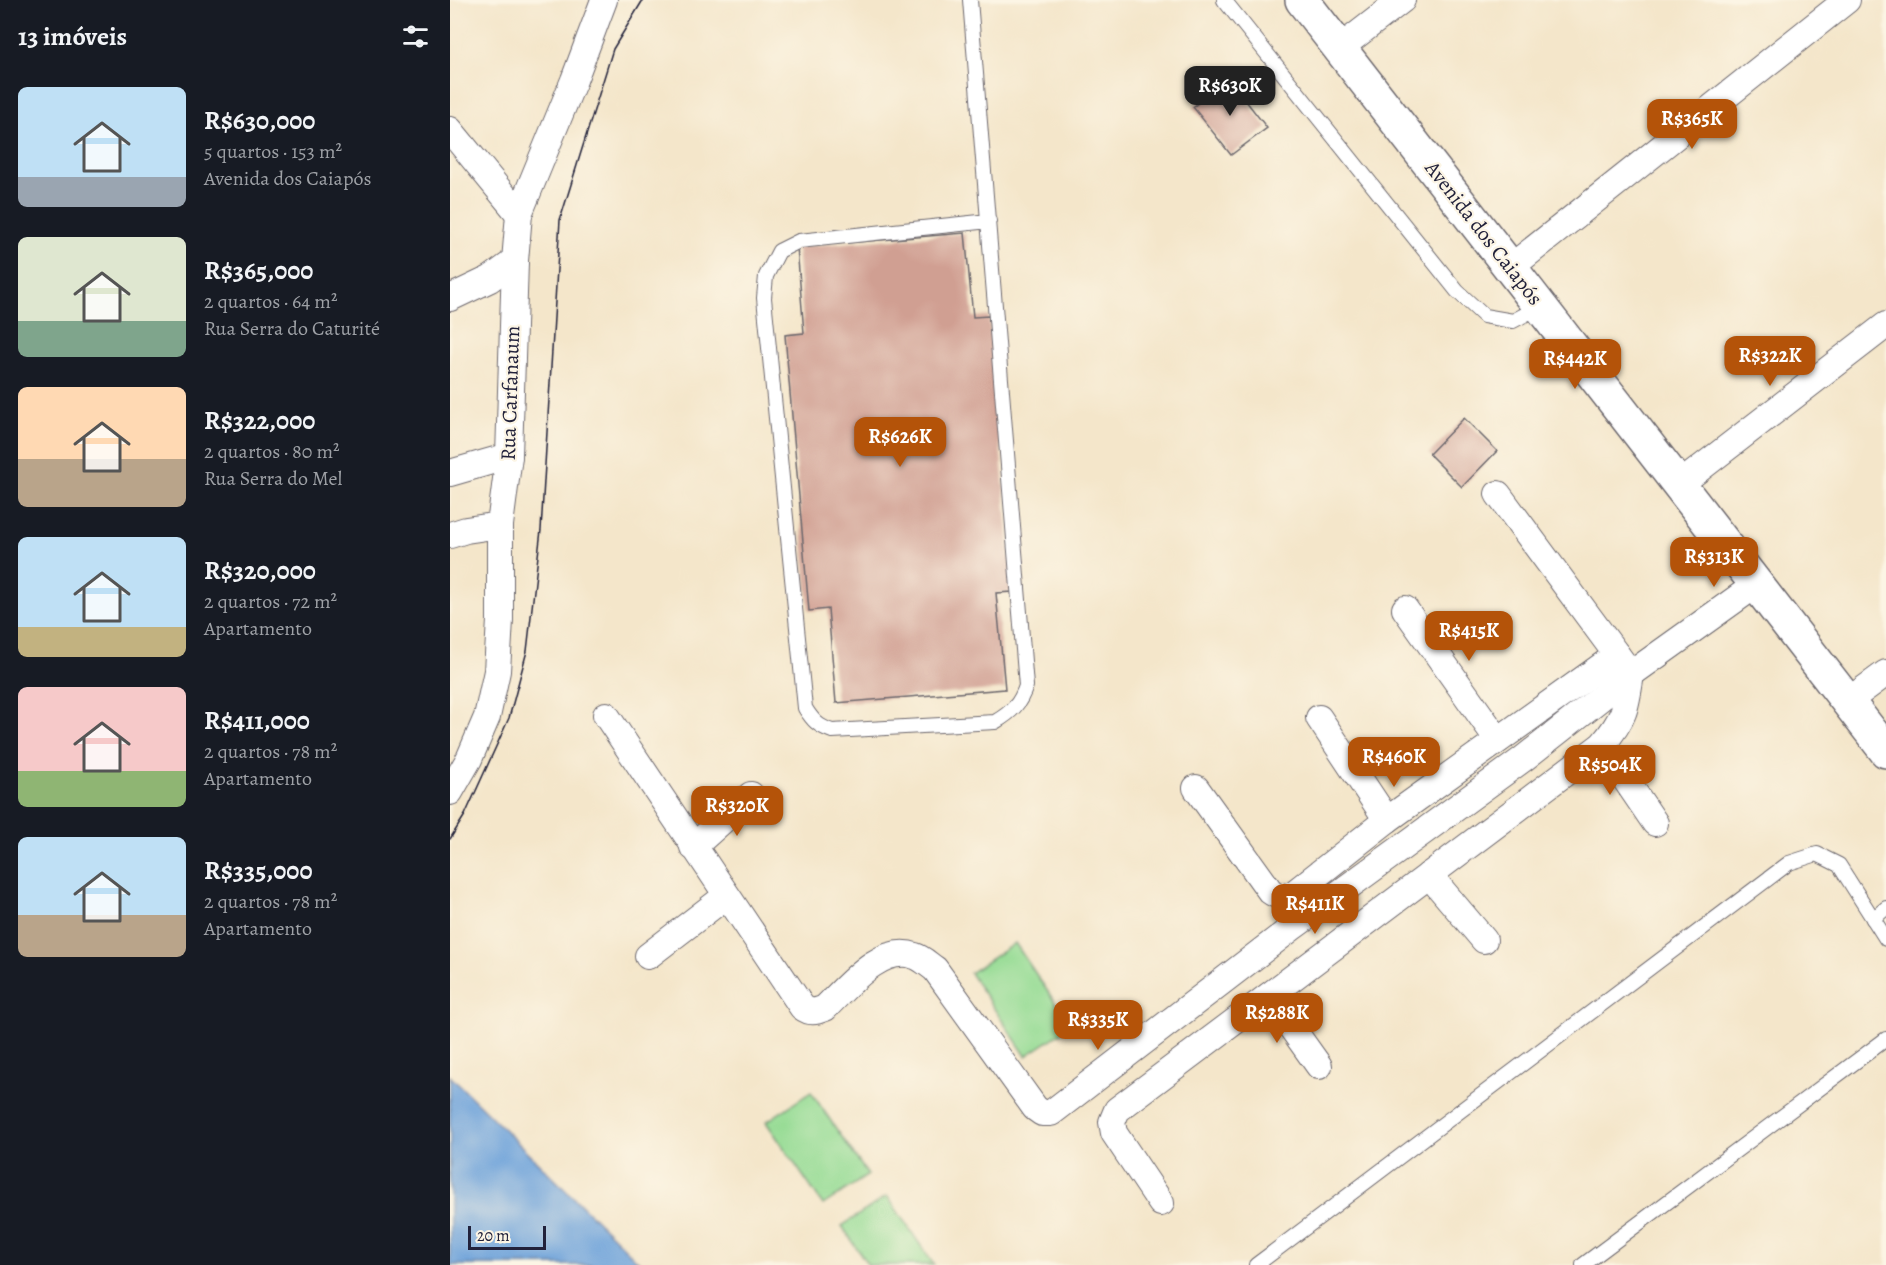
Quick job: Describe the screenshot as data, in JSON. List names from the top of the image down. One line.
{"streets":{"main road":["Avenida dos Caiapós"],"street":["Rua Carfanaum"]},"scale_bar":"20 m","page":{"heading":"13 imóveis","price":["R$630K","R$365K","R$322K","R$442K","R$626K","R$313K","R$415K","R$460K","R$504K","R$320K","R$411K","R$288K","R$335K"],"list":[{"name":"R$630,000","note":"5 quartos · 153 m² · Avenida dos Caiapós"},{"name":"R$365,000","note":"2 quartos · 64 m² · Rua Serra do Caturité"},{"name":"R$322,000","note":"2 quartos · 80 m² · Rua Serra do Mel"},{"name":"R$320,000","note":"2 quartos · 72 m² · Apartamento"},{"name":"R$411,000","note":"2 quartos · 78 m² · Apartamento"},{"name":"R$335,000","note":"2 quartos · 78 m² · Apartamento"}],"scale":"20 m"}}
